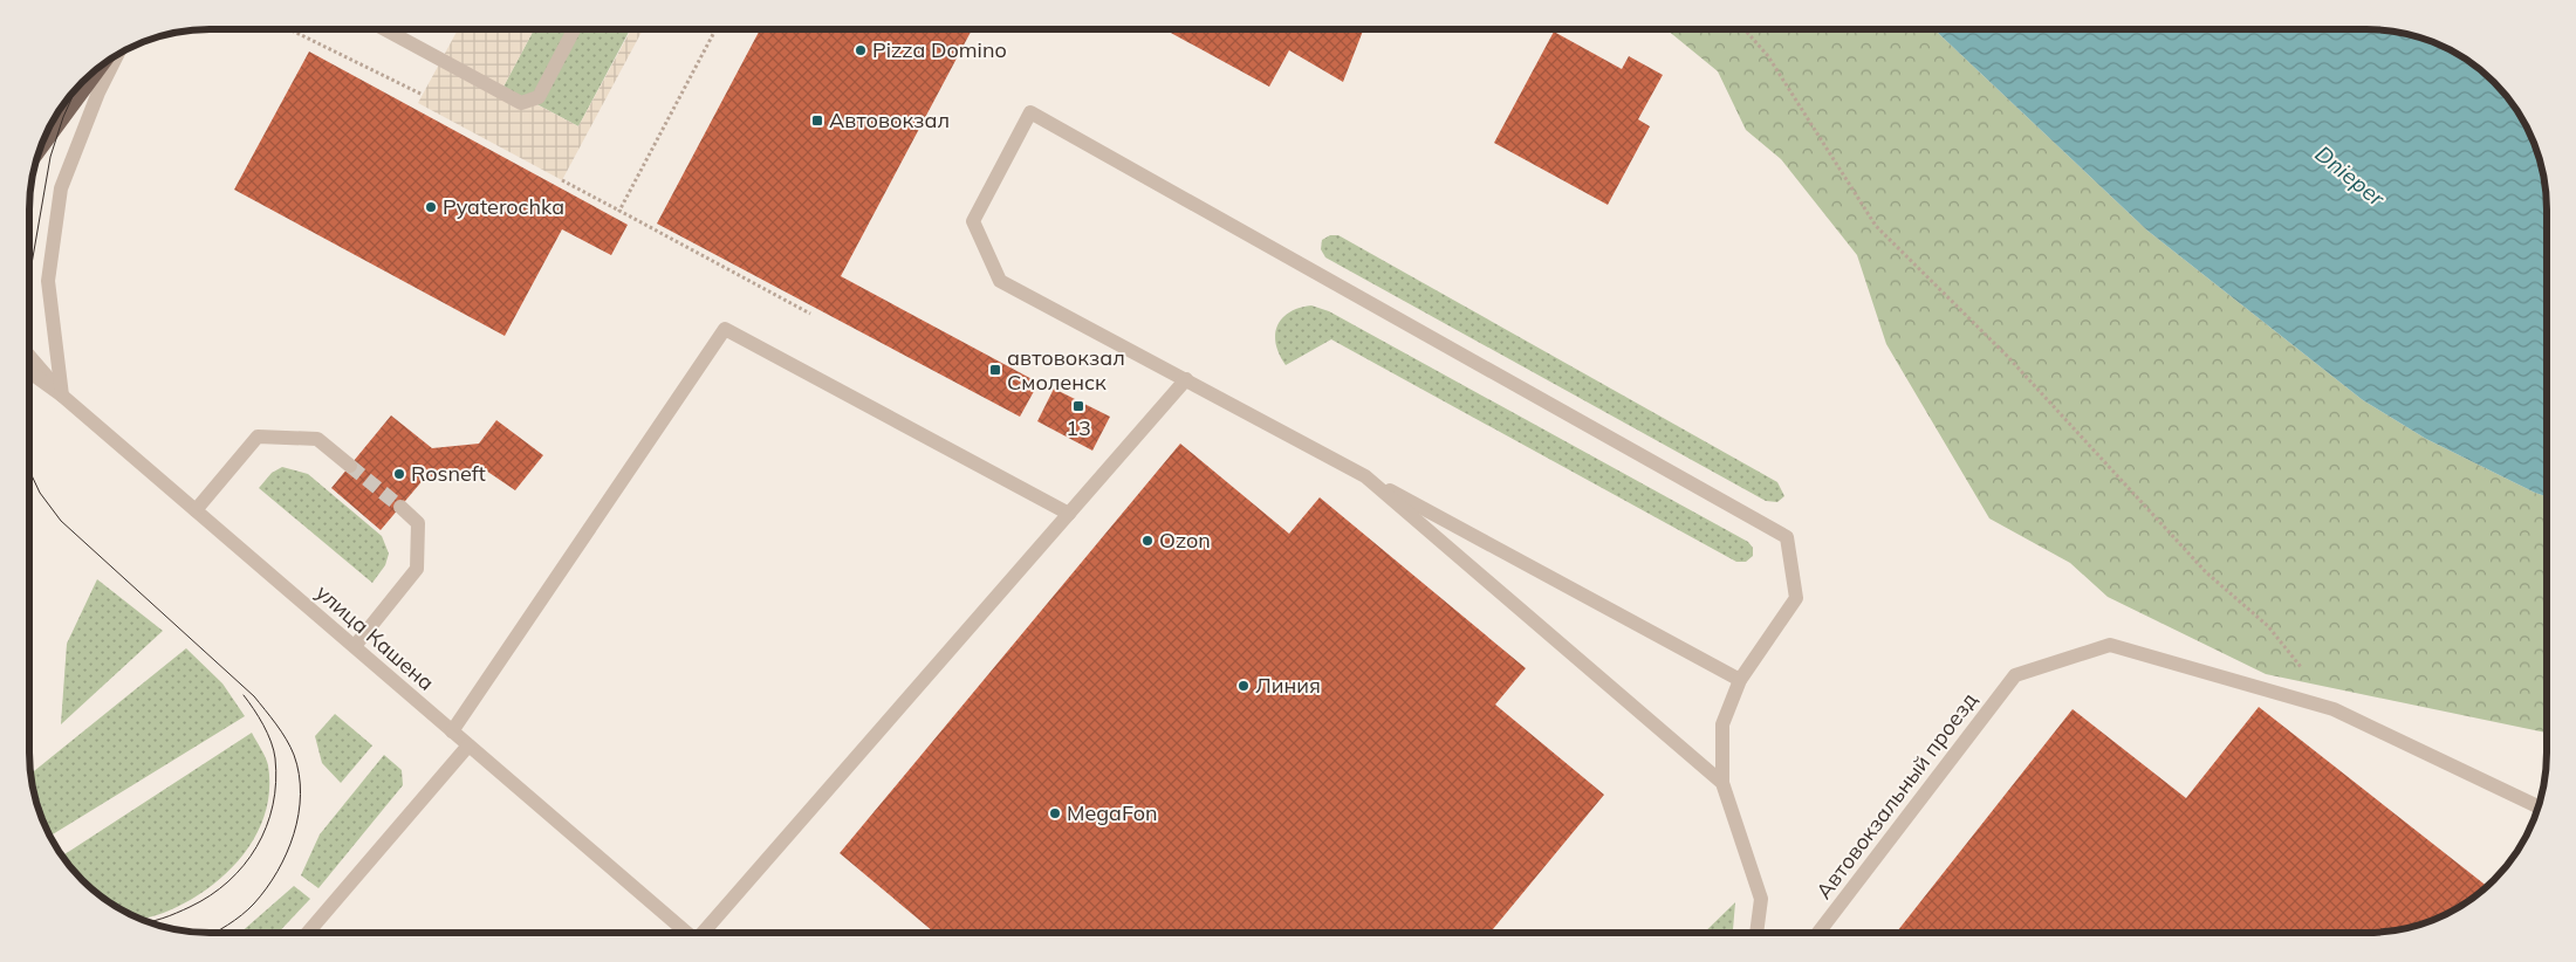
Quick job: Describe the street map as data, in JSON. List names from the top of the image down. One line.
{"streets":{"street":["улица Кашена","Автовокзальный проезд"]},"water":["Dnieper"],"places":{"other":["Pizza Domino","Pyaterochka","Rosneft","Ozon","Линия","MegaFon"],"transit":["Автовокзал","автовокзал Смоленск","13"]}}
